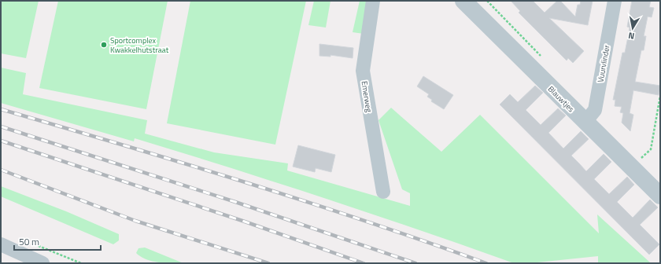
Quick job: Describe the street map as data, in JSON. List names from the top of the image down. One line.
{"streets":{"street":["Vuurvlinder","Emerweg","Blauwtjes"]},"crossings":[["Vuurvlinder","Blauwtjes"]],"places":["Sportcomplex Kwakkelhutstraat"],"scale_bar":"50 m","north":"bottom"}
